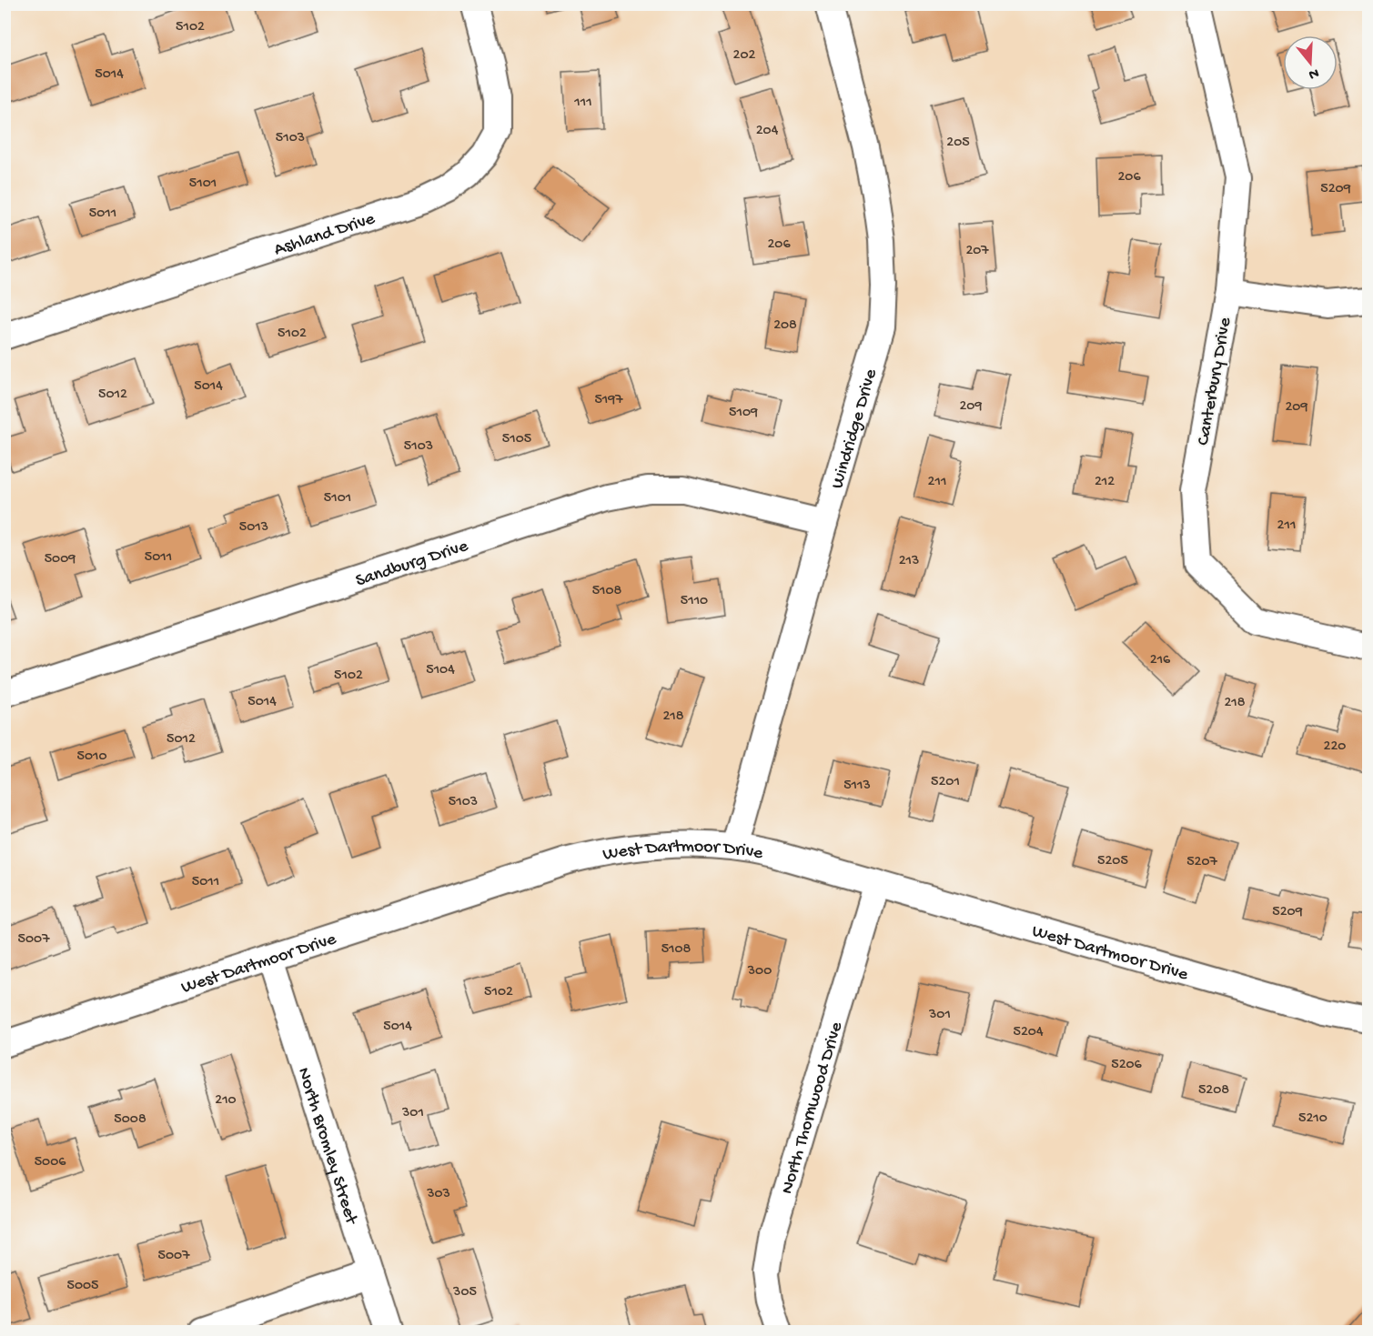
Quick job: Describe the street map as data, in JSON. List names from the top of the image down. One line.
{"streets":{"street":["Ashland Drive","Canterbury Drive","Windridge Drive","Sandburg Drive","West Dartmoor Drive","North Thornwood Drive","North Bromley Street"]},"crossings":[["Windridge Drive","Sandburg Drive"],["Windridge Drive","West Dartmoor Drive"],["West Dartmoor Drive","North Thornwood Drive"],["West Dartmoor Drive","North Bromley Street"]],"house_numbers":["5102","202","5014","111","204","5103","205","206","5101","5209","5011","206","207","208","5102","5014","5012","5197","209","209","5109","5105","5103","211","212","5101","211","5013","5011","5009","213","5108","5110","216","5104","5102","5014","218","218","5012","220","5010","5201","5113","5103","5205","5207","5011","5209","5007","5108","300","5102","301","5014","5204","5206","5208","210","301","5210","5008","5006","303","5007","5005","305"],"north":"bottom"}
